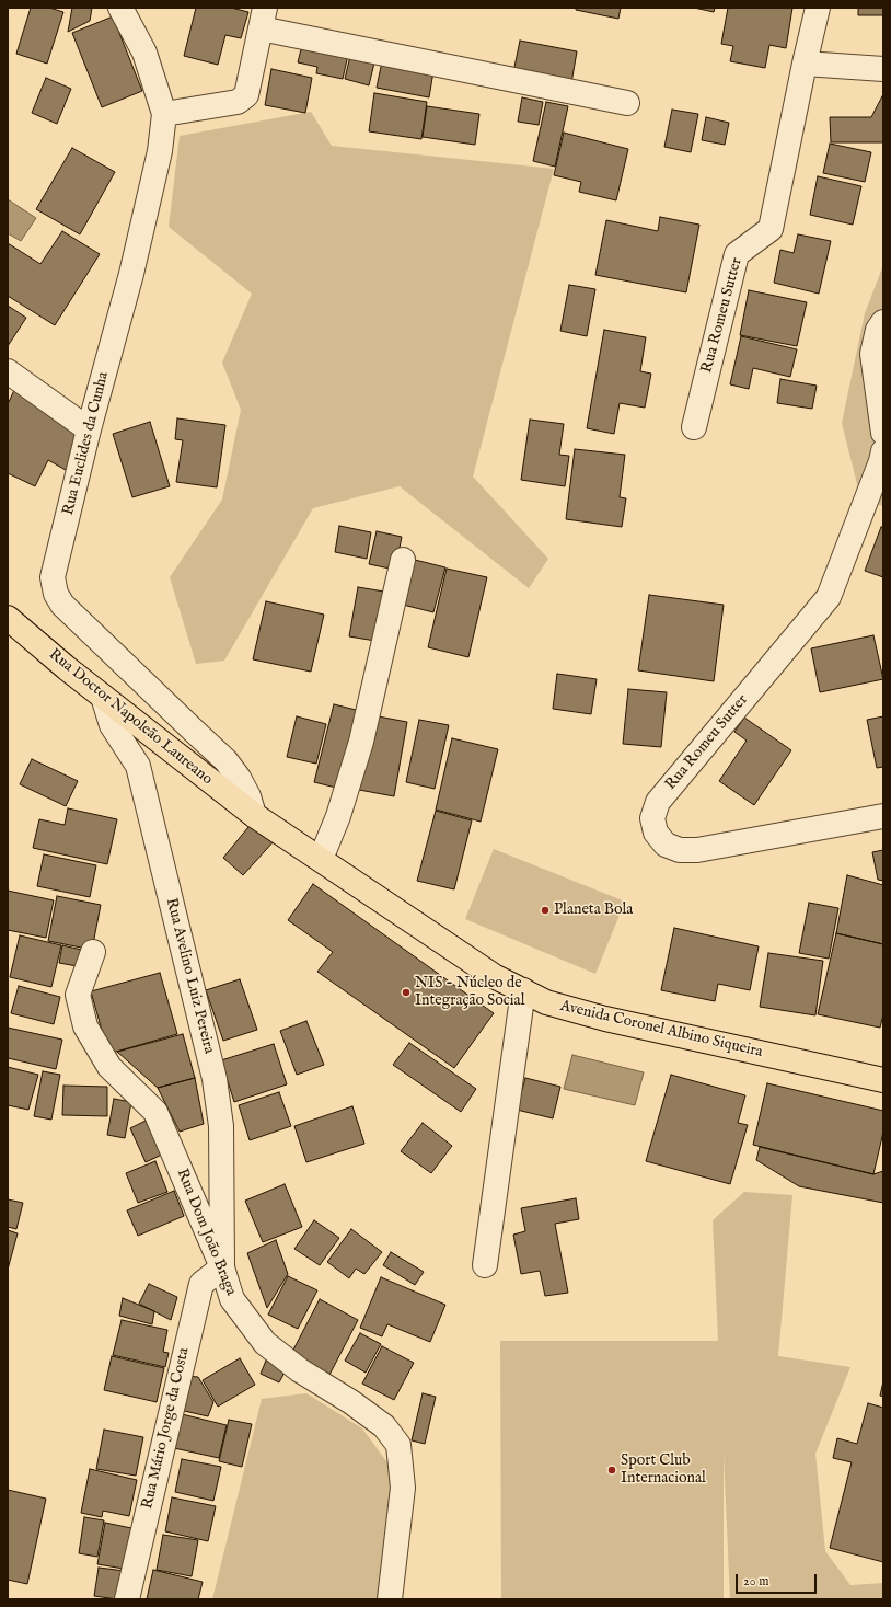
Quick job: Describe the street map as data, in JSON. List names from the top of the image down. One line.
{"streets":{"main road":["Rua Doctor Napoleão Laureano","Avenida Coronel Albino Siqueira"],"street":["Rua Romeu Sutter","Rua Euclides da Cunha","Rua Avelino Luiz Pereira","Rua Dom João Braga","Rua Mário Jorge da Costa"]},"crossings":[["Rua Euclides da Cunha","Rua Doctor Napoleão Laureano"],["Rua Euclides da Cunha","Avenida Coronel Albino Siqueira"],["Rua Doctor Napoleão Laureano","Rua Avelino Luiz Pereira"],["Rua Doctor Napoleão Laureano","Avenida Coronel Albino Siqueira"],["Rua Avelino Luiz Pereira","Rua Dom João Braga"],["Rua Avelino Luiz Pereira","Rua Mário Jorge da Costa"],["Rua Dom João Braga","Rua Mário Jorge da Costa"]],"places":["Planeta Bola","NIS - Núcleo de Integração Social","Sport Club Internacional"],"scale_bar":"20 m"}
